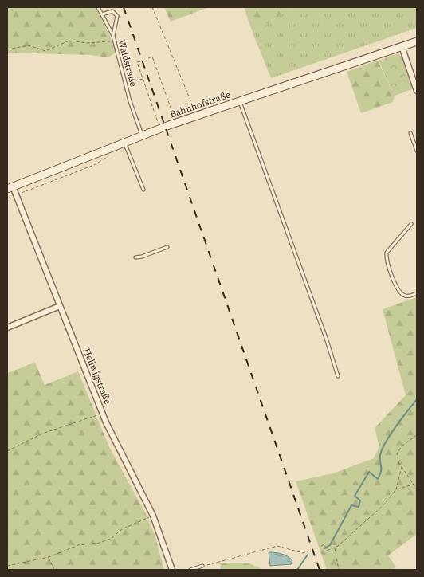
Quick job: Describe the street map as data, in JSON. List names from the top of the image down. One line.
{"streets":{"main road":["Bahnhofstraße"],"street":["Hellwigstraße"],"lane":["Waldstraße"]},"crossings":[["Waldstraße","Bahnhofstraße"],["Bahnhofstraße","Hellwigstraße"]]}
